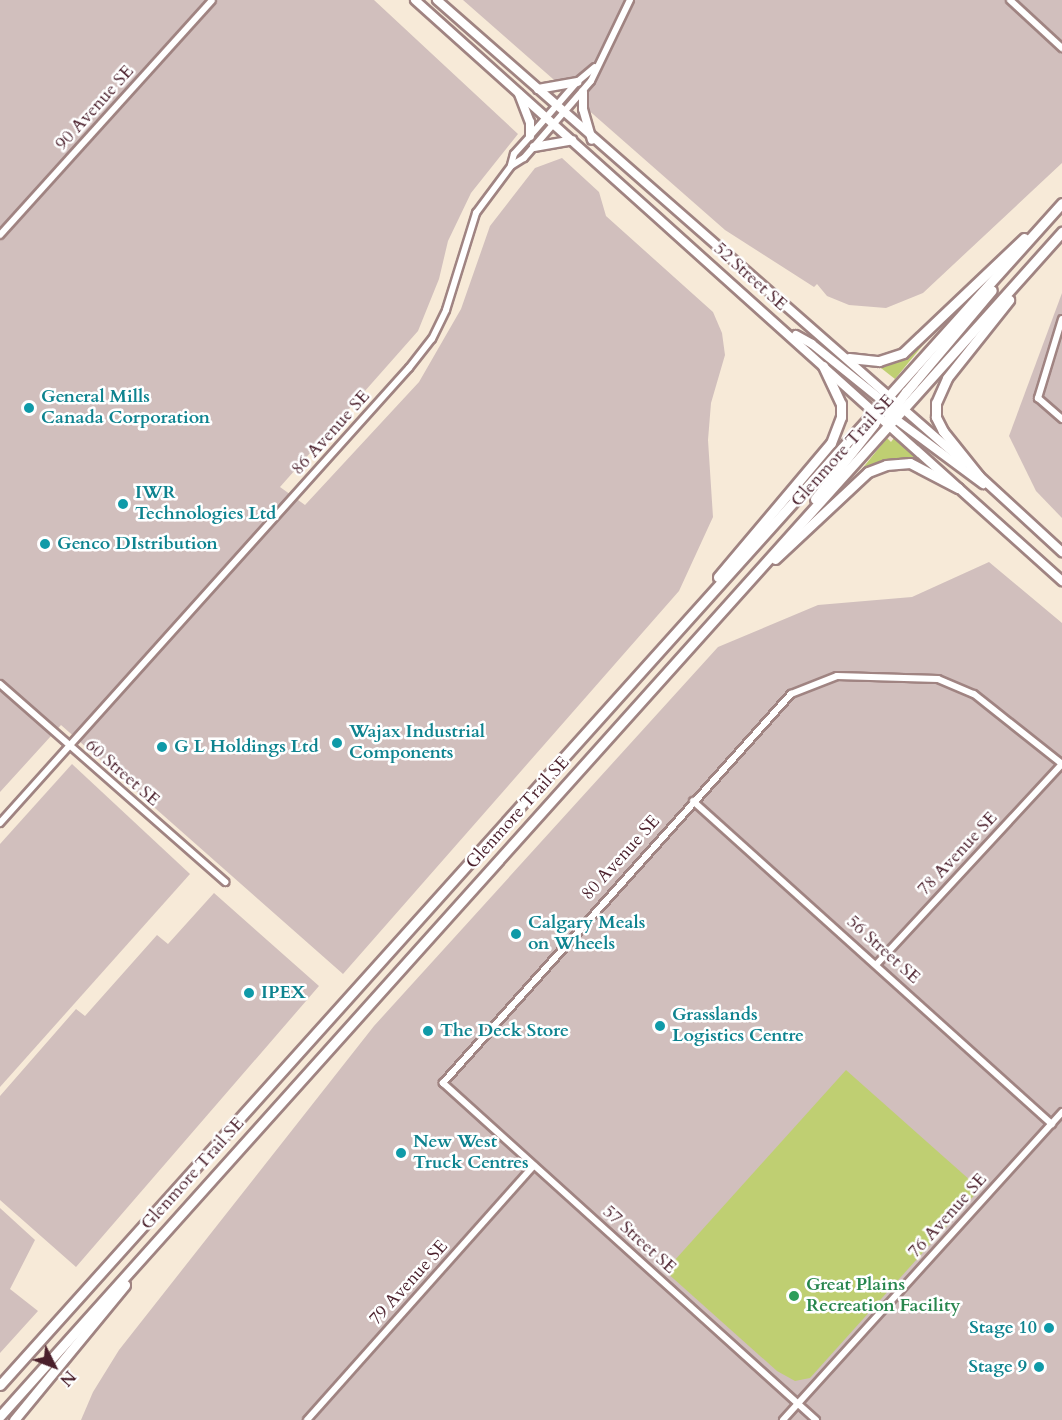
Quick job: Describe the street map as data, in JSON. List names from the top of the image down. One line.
{"streets":{"main road":["52 Street SE","Glenmore Trail SE"],"street":["90 Avenue SE","86 Avenue SE","60 Street SE","78 Avenue SE","80 Avenue SE","56 Street SE","76 Avenue SE","57 Street SE","79 Avenue SE"]},"crossings":[["52 Street SE","86 Avenue SE"],["52 Street SE","Glenmore Trail SE"],["86 Avenue SE","60 Street SE"],["78 Avenue SE","80 Avenue SE"],["78 Avenue SE","56 Street SE"],["80 Avenue SE","56 Street SE"],["80 Avenue SE","57 Street SE"],["56 Street SE","76 Avenue SE"],["76 Avenue SE","57 Street SE"],["57 Street SE","79 Avenue SE"]],"places":["General Mills Canada Corporation","IWR Technologies Ltd","Genco DIstribution","Wajax Industrial Components","G L Holdings Ltd","Calgary Meals on Wheels","IPEX","Grasslands Logistics Centre","The Deck Store","New West Truck Centres","Great Plains Recreation Facility","Stage 10","Stage 9"],"north":"bottom right"}
